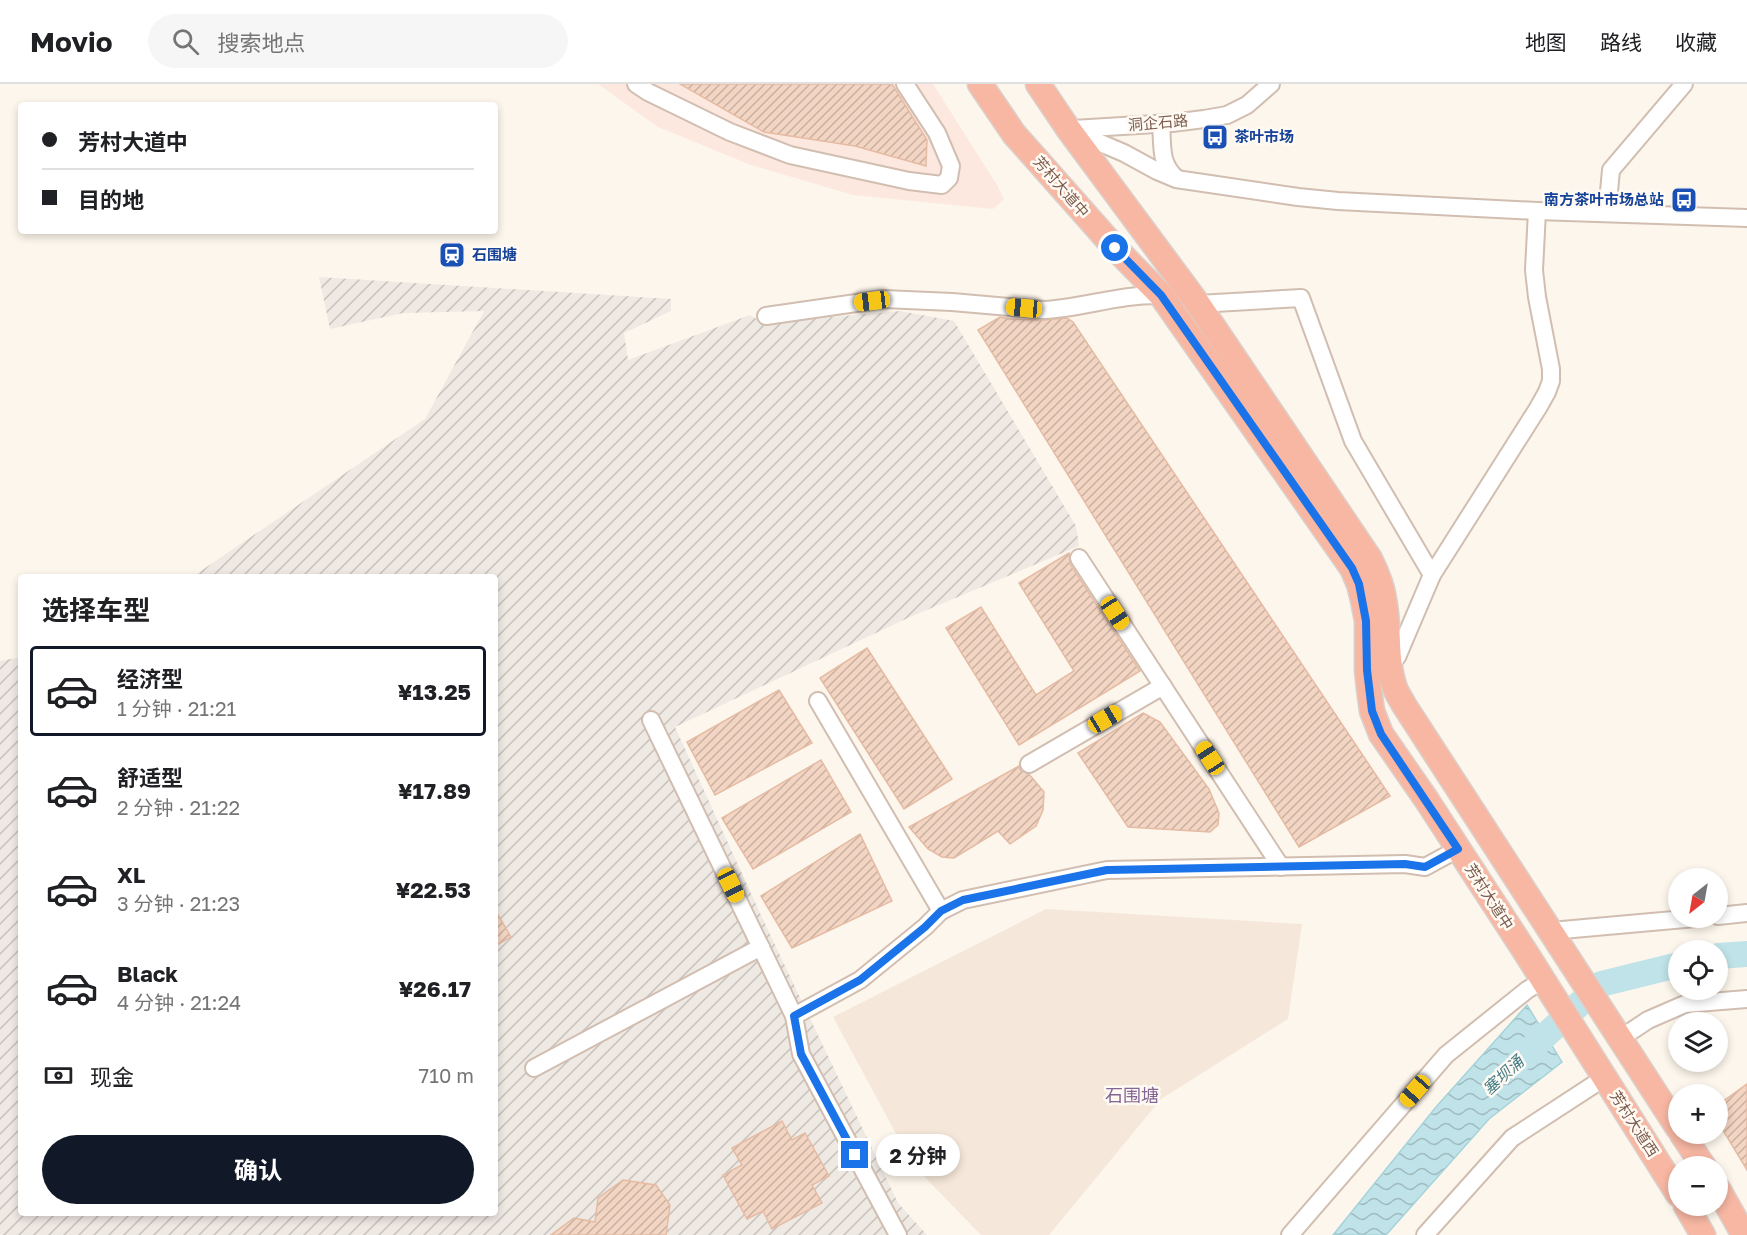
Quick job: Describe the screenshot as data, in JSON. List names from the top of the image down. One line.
{"streets":{"highway":["芳村大道中","芳村大道西"],"street":["洞企石路"]},"crossings":[["芳村大道中","芳村大道西"]],"districts":["石围塘"],"water":["塞坝涌"],"places":{"bus stop":["茶叶市场","南方茶叶市场总站"],"station":["石围塘"]},"north":"bottom left","page":{"header":"Movio","search":"搜索地点","nav":["地图","路线","收藏"],"banner":["芳村大道中","目的地"],"heading":"选择车型","list":[{"name":"经济型","note":"1 分钟 · 21:21","value":"¥13.25"},{"name":"舒适型","note":"2 分钟 · 21:22","value":"¥17.89"},{"name":"XL","note":"3 分钟 · 21:23","value":"¥22.53"},{"name":"Black","note":"4 分钟 · 21:24","value":"¥26.17"}],"map_buttons":["+","−"],"pay":["现金","710 m"],"buttons":"确认","bubble":"2 分钟"}}
